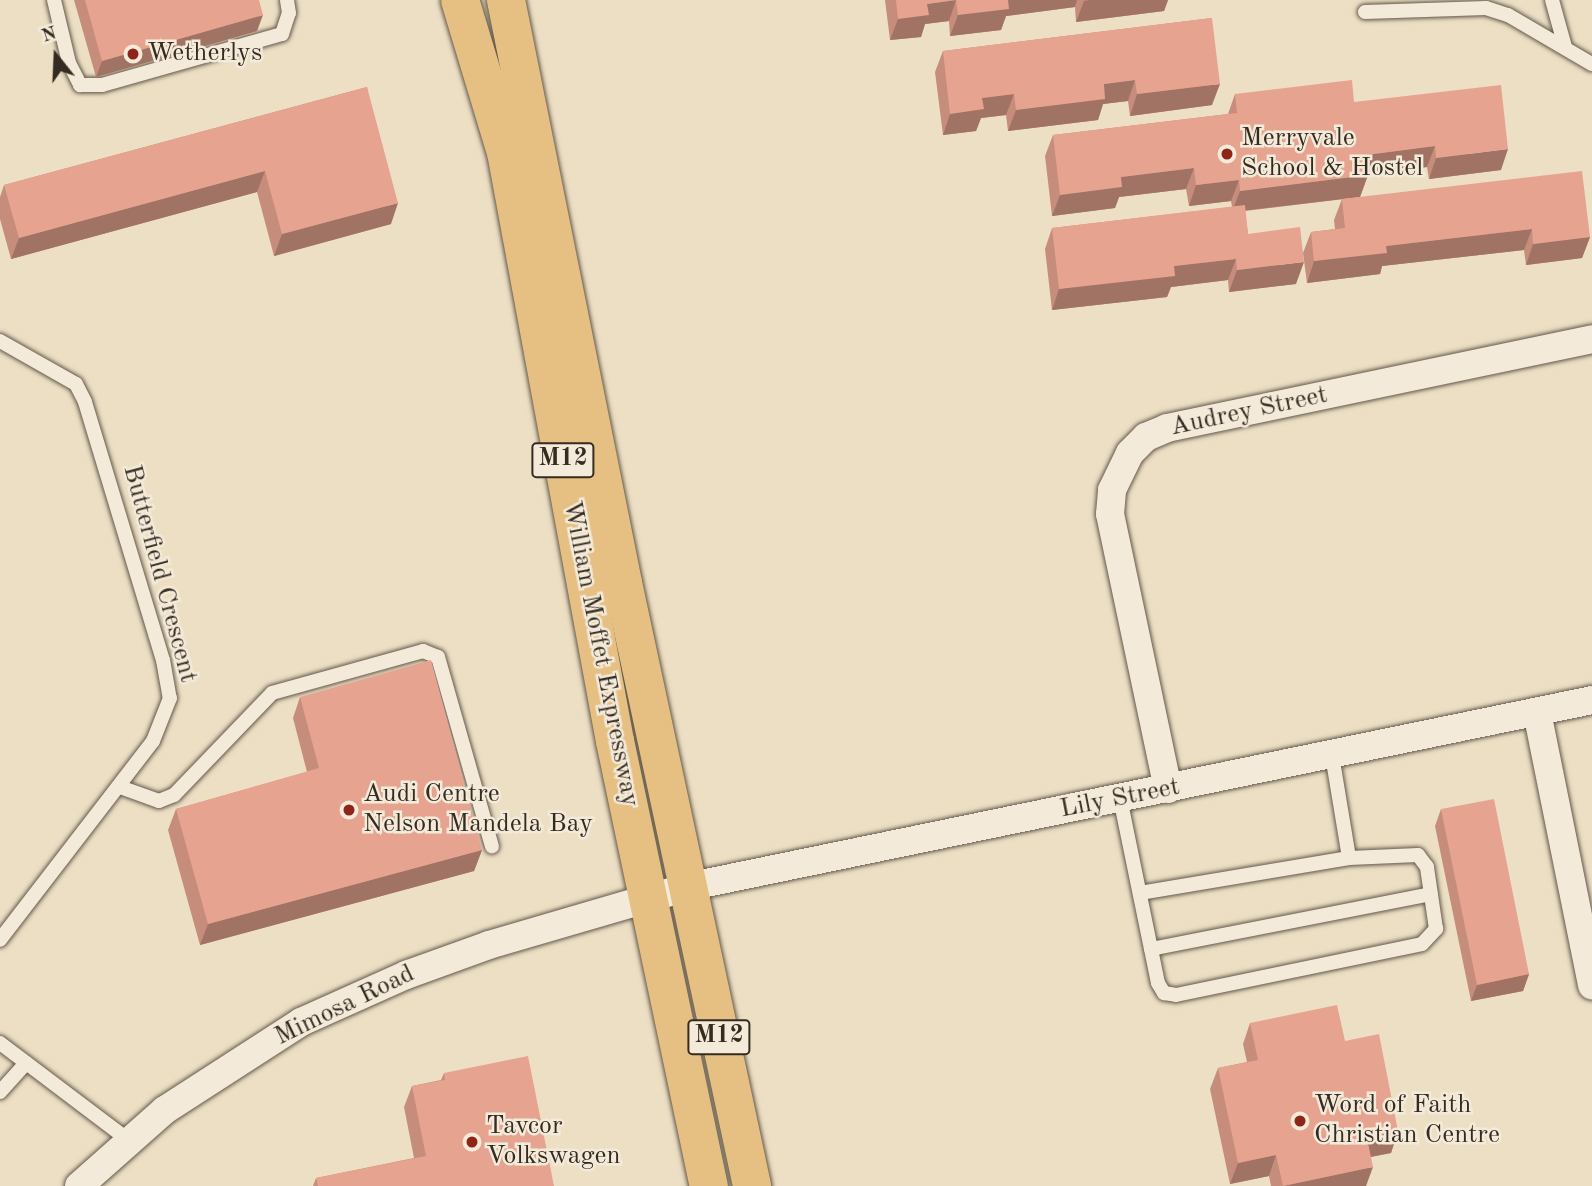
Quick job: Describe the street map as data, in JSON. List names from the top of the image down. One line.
{"streets":{"main road":["M12","William Moffet Expressway"],"street":["Audrey Street","Lily Street","Mimosa Road"],"lane":["Butterfield Crescent"]},"crossings":[["Audrey Street","Lily Street"],["William Moffet Expressway","Lily Street"],["William Moffet Expressway","Mimosa Road"],["Lily Street","Mimosa Road"]],"places":["Wetherlys","Merryvale School & Hostel","Audi Centre Nelson Mandela Bay","Word of Faith Christian Centre","Tavcor Volkswagen"],"north":"top"}
